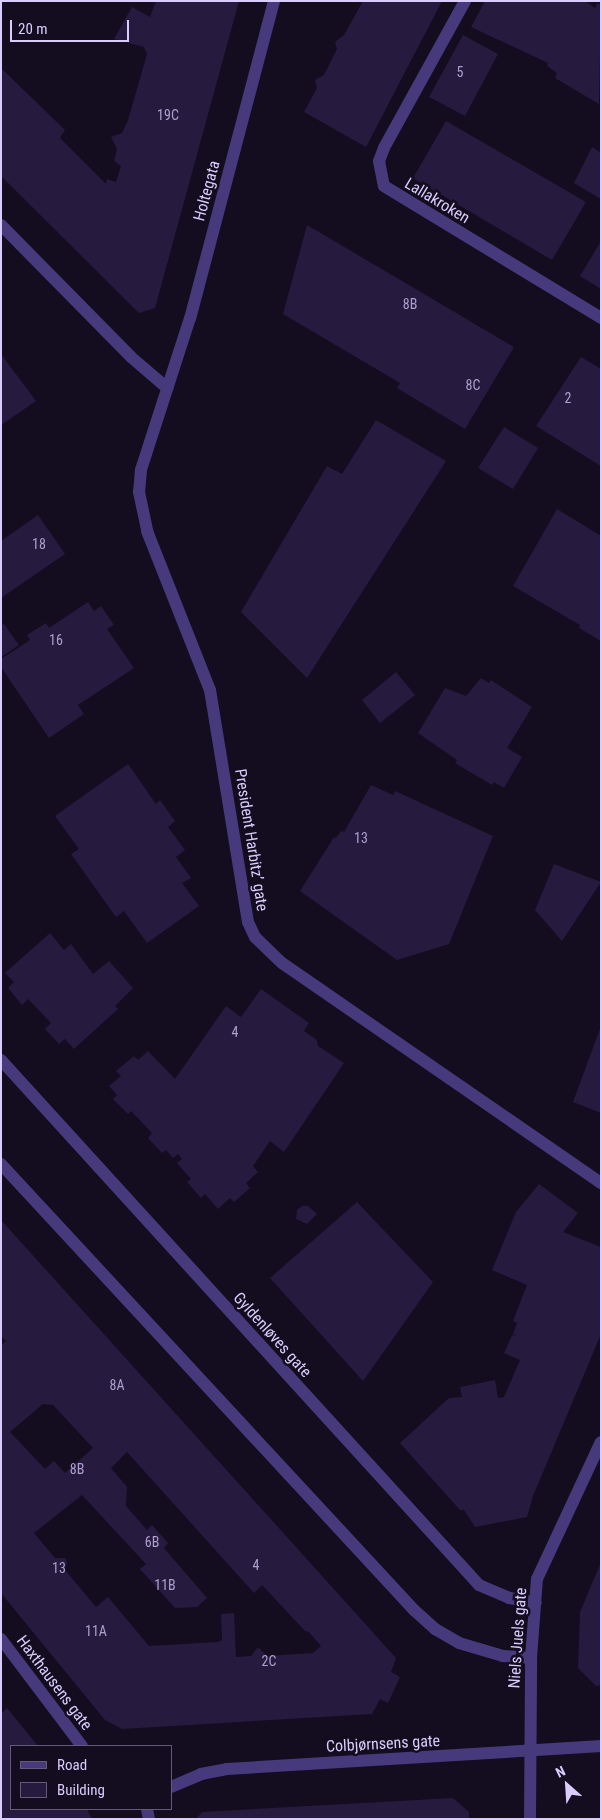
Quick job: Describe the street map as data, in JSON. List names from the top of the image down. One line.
{"streets":{"street":["Holtegata","Lallakroken","President Harbitz’ gate","Gyldenløves gate","Niels Juels gate","Haxthausens gate","Colbjørnsens gate"]},"crossings":[["Holtegata","President Harbitz’ gate"],["Gyldenløves gate","Niels Juels gate"],["Niels Juels gate","Colbjørnsens gate"]],"house_numbers":["5","19C","8B","8C","2","18","16","13","4","8A","8B","6B","4","13","11B","11A","2C"],"legend":["Road","Building"],"scale_bar":"20 m","north":"top left"}
